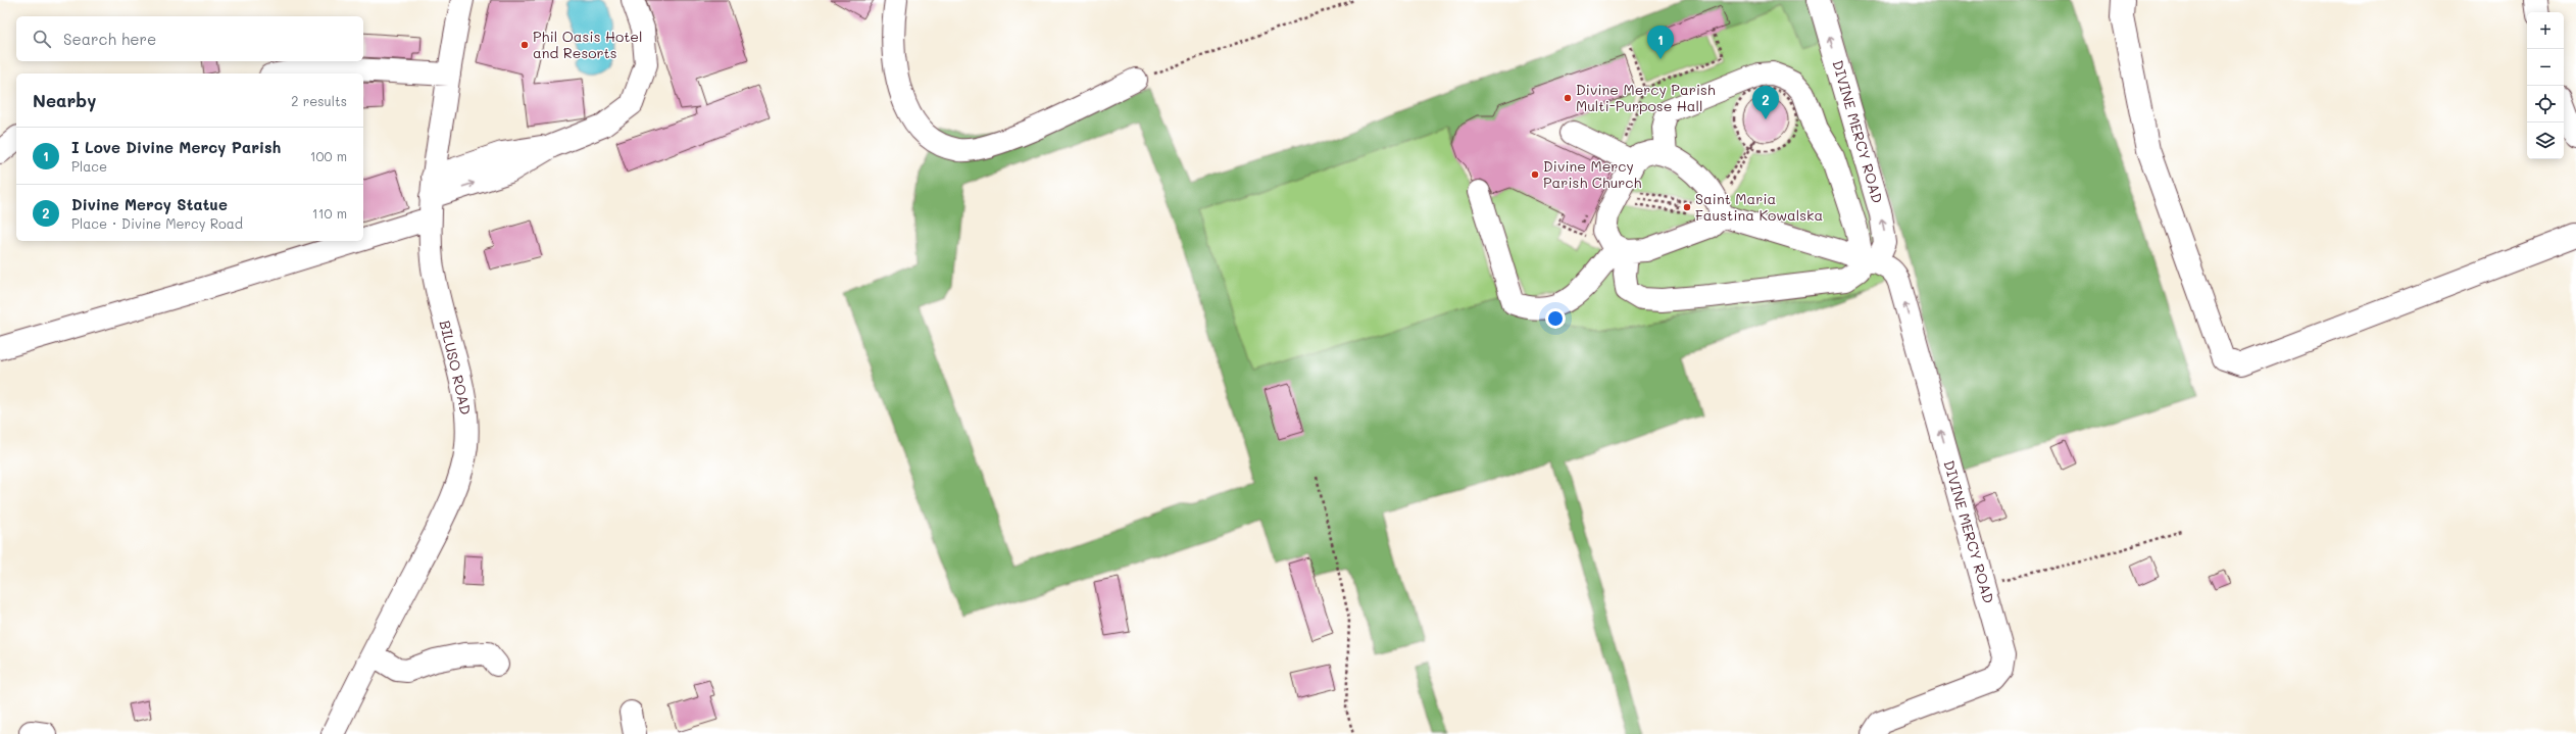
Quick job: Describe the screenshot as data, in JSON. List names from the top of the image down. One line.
{"streets":{"street":["DIVINE MERCY ROAD","BILUSO ROAD"]},"one_way":["DIVINE MERCY ROAD"],"places":["Phil Oasis Hotel and Resorts","Divine Mercy Parish Multi-Purpose Hall","Divine Mercy Parish Church","Saint Maria Faustina Kowalska"],"page":{"map_buttons":["+","−"],"search":"Search here","pins":["1","2"],"heading":["Nearby","2 results"],"list":[{"mark":"1","name":"I Love Divine Mercy Parish","note":"Place","value":"100 m"},{"mark":"2","name":"Divine Mercy Statue","note":"Place · Divine Mercy Road","value":"110 m"}]}}
